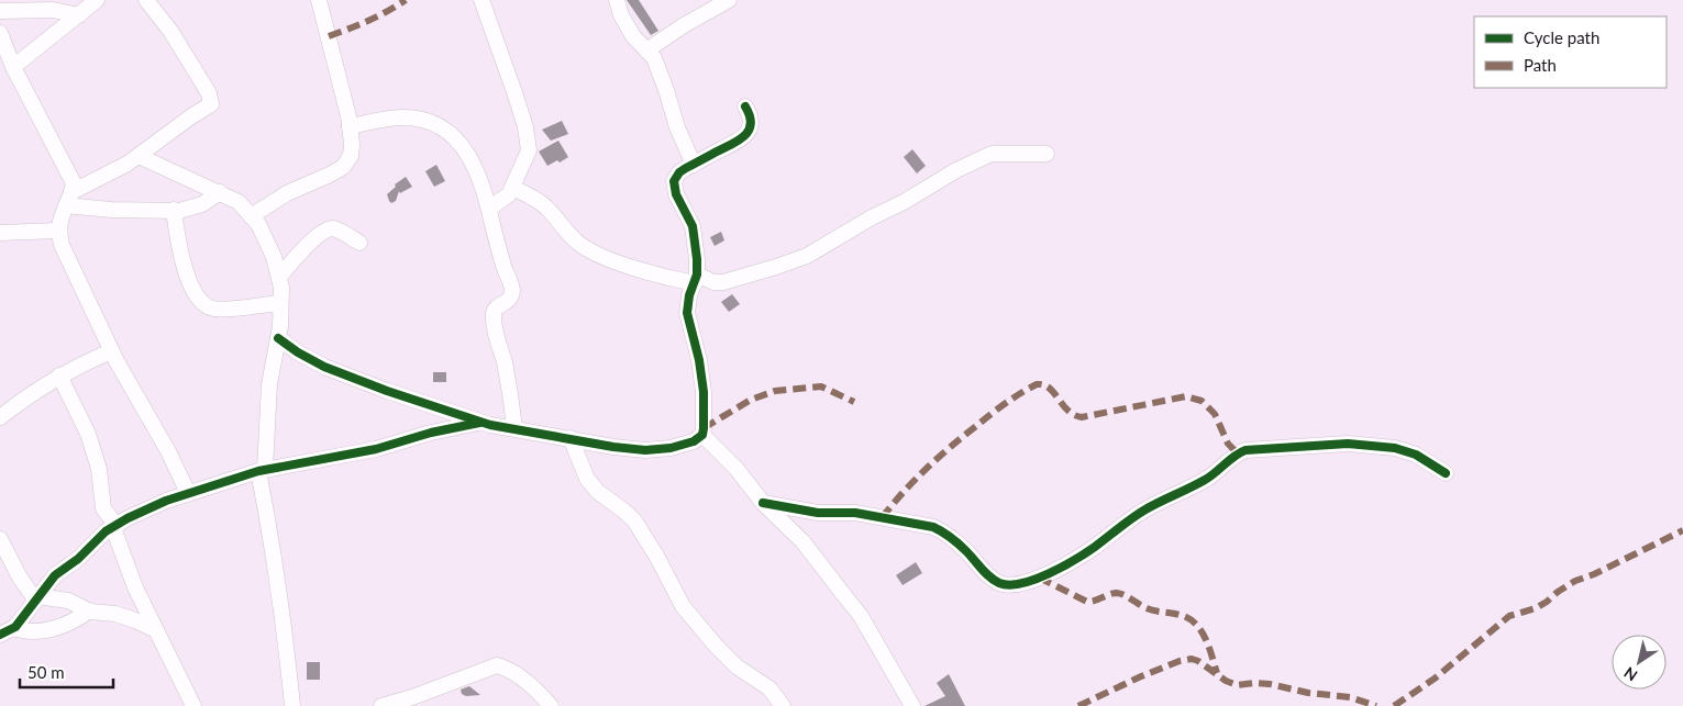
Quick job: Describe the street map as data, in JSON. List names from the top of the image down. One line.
{"legend":["Cycle path","Path"],"scale_bar":"50 m","north":"bottom left"}
